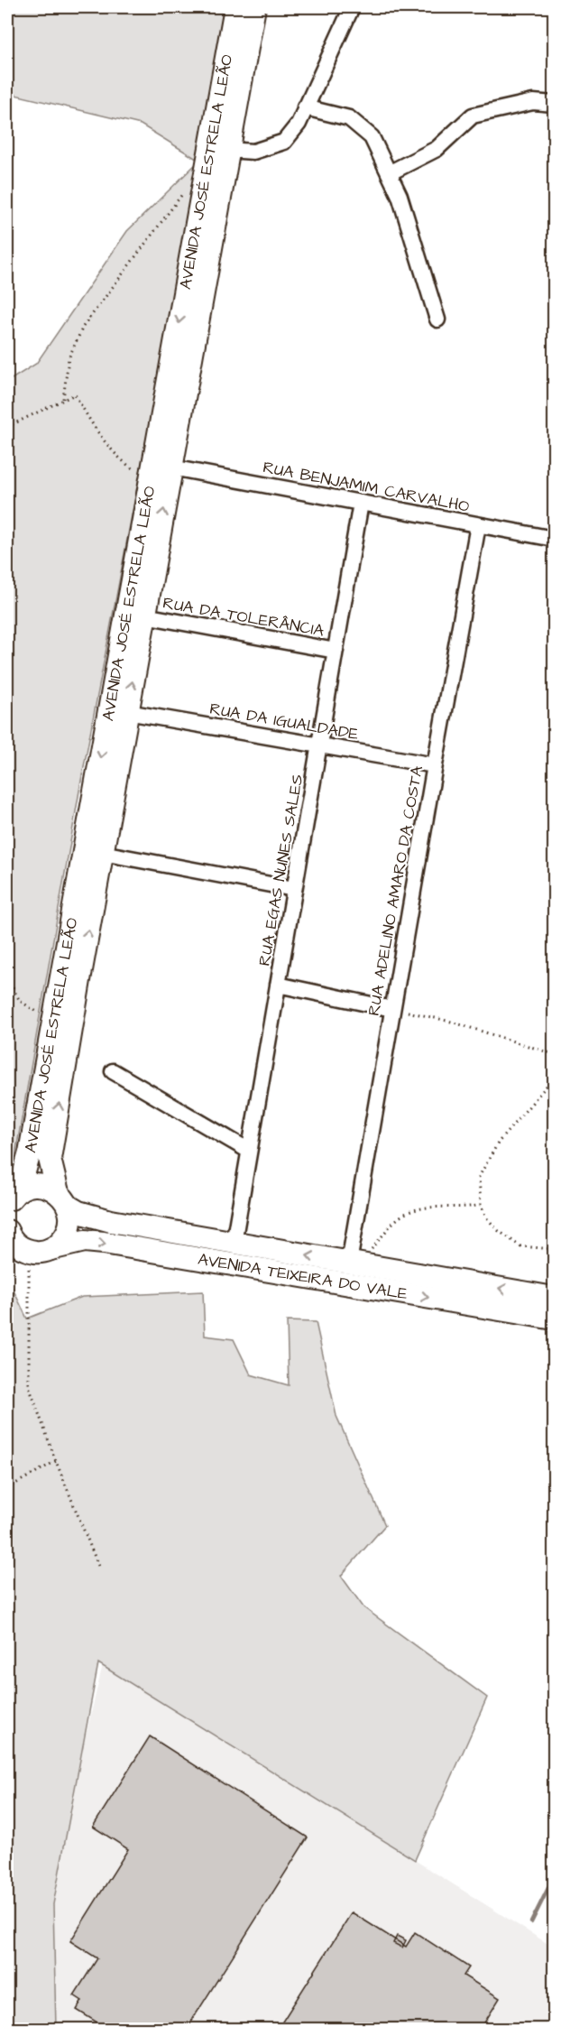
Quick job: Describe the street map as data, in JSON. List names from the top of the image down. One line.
{"streets":{"street":["AVENIDA JOSÉ ESTRELA LEÃO","RUA BENJAMIM CARVALHO","RUA DA TOLERÂNCIA","RUA DA IGUALDADE","RUA EGAS NUNES SALES","RUA ADELINO AMARO DA COSTA","AVENIDA TEIXEIRA DO VALE"]},"crossings":[["AVENIDA JOSÉ ESTRELA LEÃO","RUA BENJAMIM CARVALHO"],["AVENIDA JOSÉ ESTRELA LEÃO","RUA DA TOLERÂNCIA"],["AVENIDA JOSÉ ESTRELA LEÃO","RUA DA IGUALDADE"],["AVENIDA JOSÉ ESTRELA LEÃO","AVENIDA TEIXEIRA DO VALE"],["RUA BENJAMIM CARVALHO","RUA EGAS NUNES SALES"],["RUA BENJAMIM CARVALHO","RUA ADELINO AMARO DA COSTA"],["RUA DA TOLERÂNCIA","RUA EGAS NUNES SALES"],["RUA DA IGUALDADE","RUA EGAS NUNES SALES"],["RUA DA IGUALDADE","RUA ADELINO AMARO DA COSTA"],["RUA EGAS NUNES SALES","AVENIDA TEIXEIRA DO VALE"],["RUA ADELINO AMARO DA COSTA","AVENIDA TEIXEIRA DO VALE"]]}
